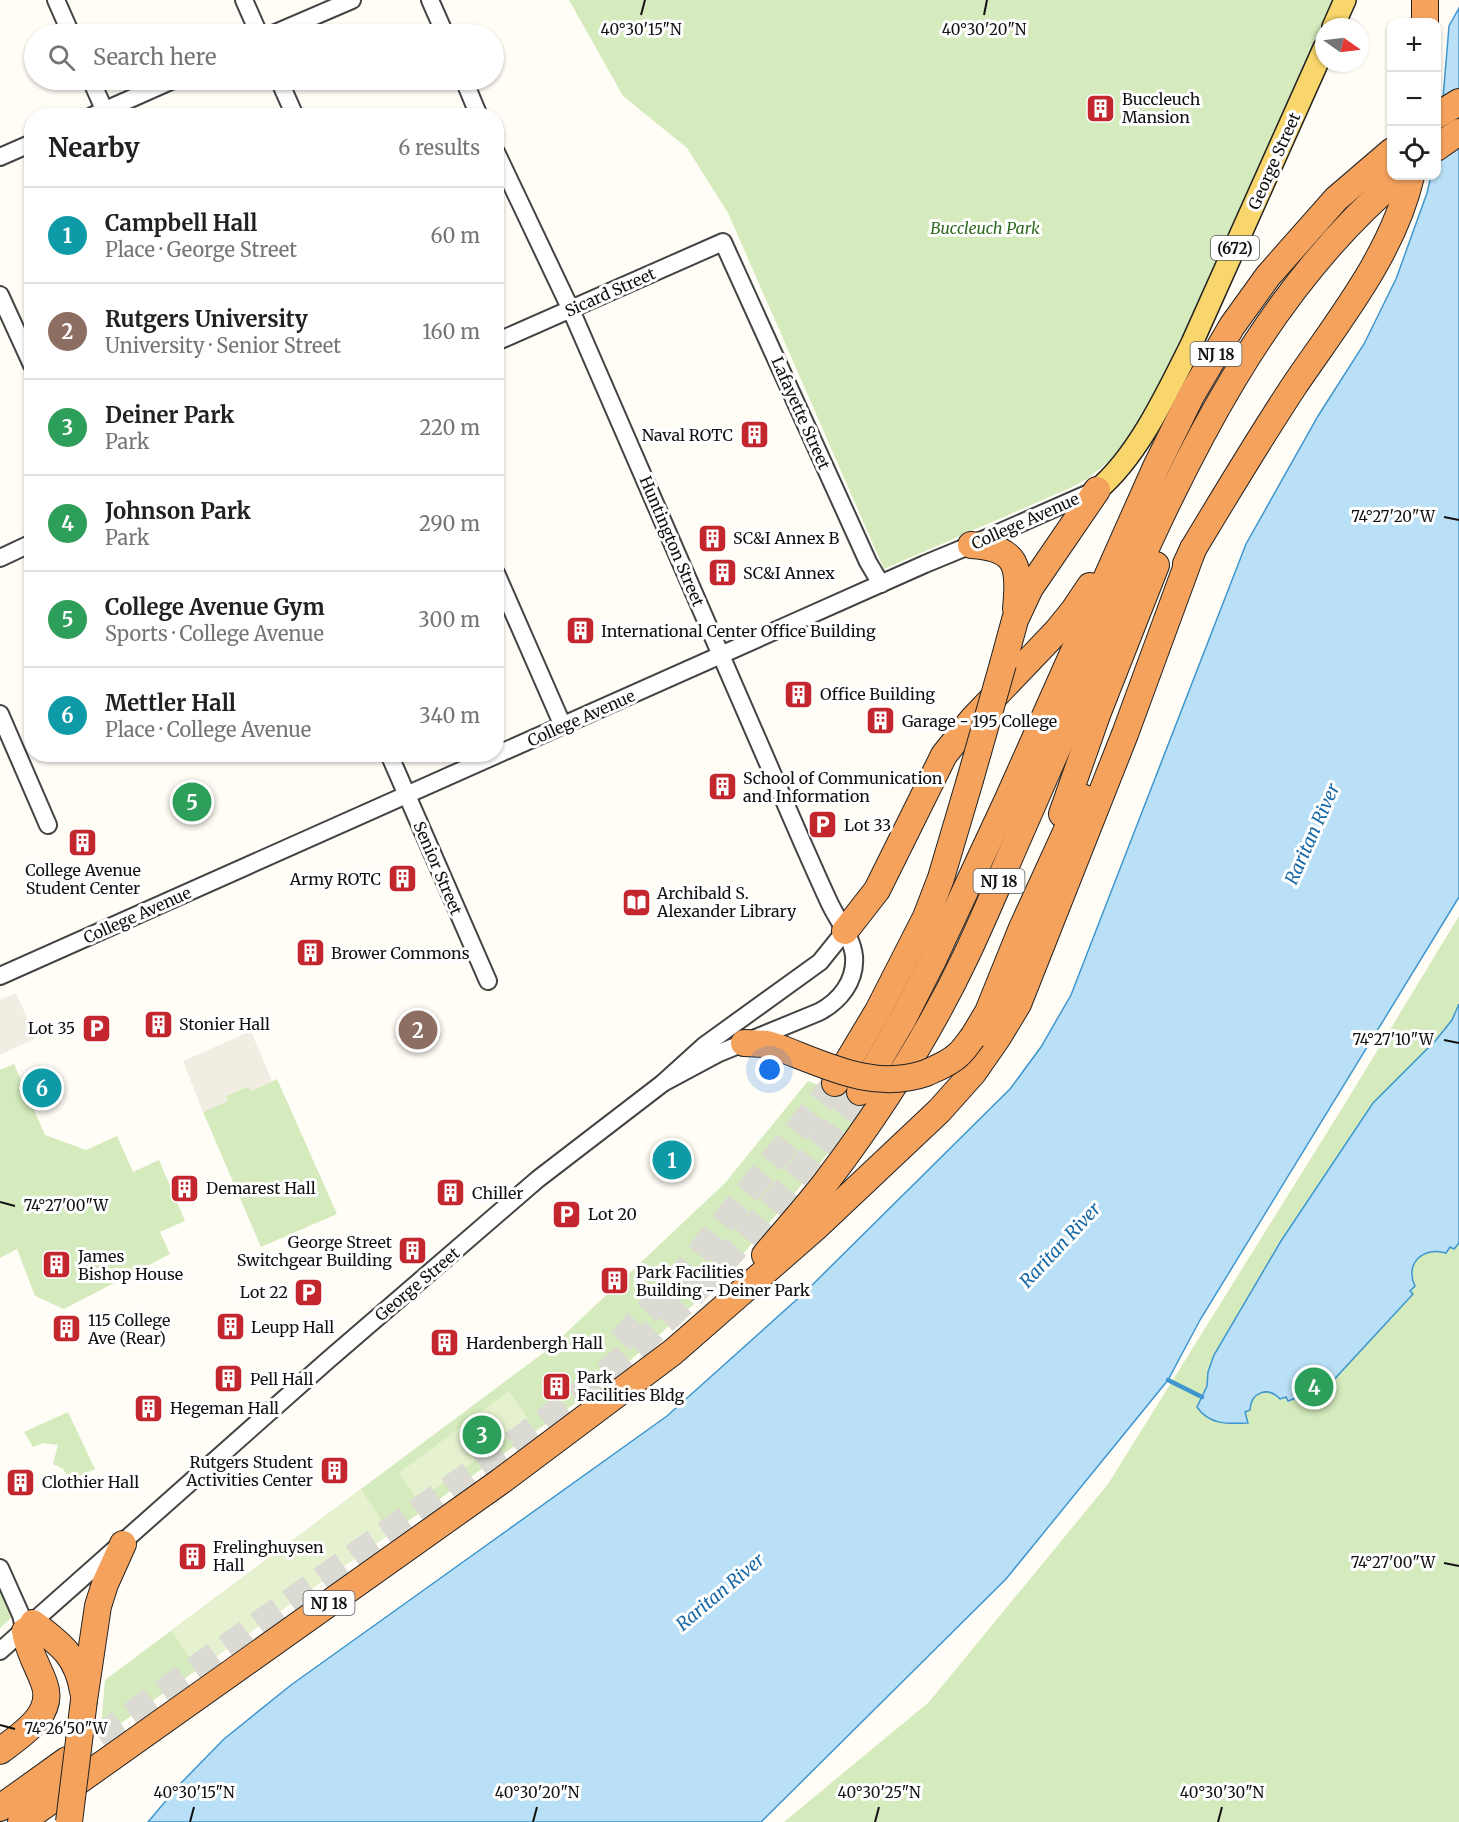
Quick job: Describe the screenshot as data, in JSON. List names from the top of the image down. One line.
{"streets":{"highway":["NJ 18"],"main road":["George Street","(672)"],"street":["Sicard Street","Lafayette Street","College Avenue","Huntington Street","Senior Street"]},"crossings":[["George Street","College Avenue"],["George Street","Huntington Street"],["Sicard Street","Lafayette Street"],["Sicard Street","Huntington Street"],["Lafayette Street","College Avenue"],["College Avenue","Huntington Street"],["College Avenue","Senior Street"]],"water":["Raritan River"],"parks":["Buccleuch Park"],"places":{"building":["Buccleuch Mansion","Naval ROTC","SC&I Annex B","SC&I Annex","International Center Office Building","Office Building","Garage - 195 College","School of Communication and Information","College Avenue Student Center","Army ROTC","Brower Commons","Stonier Hall","Demarest Hall","Chiller","George Street Switchgear Building","James Bishop House","Park Facilities Building - Deiner Park","Leupp Hall","115 College Ave (Rear)","Hardenbergh Hall","Pell Hall","Park Facilities Bldg","Hegeman Hall","Rutgers Student Activities Center","Clothier Hall","Frelinghuysen Hall"],"parking":["Lot 33","Lot 35","Lot 20","Lot 22"],"library":["Archibald S. Alexander Library"]},"north":"right","page":{"map_buttons":["+","−"],"search":"Search here","heading":["Nearby","6 results"],"list":[{"mark":"1","name":"Campbell Hall","note":"Place · George Street","value":"60 m"},{"mark":"2","name":"Rutgers University","note":"University · Senior Street","value":"160 m"},{"mark":"3","name":"Deiner Park","note":"Park","value":"220 m"},{"mark":"4","name":"Johnson Park","note":"Park","value":"290 m"},{"mark":"5","name":"College Avenue Gym","note":"Sports · College Avenue","value":"300 m"},{"mark":"6","name":"Mettler Hall","note":"Place · College Avenue","value":"340 m"}],"pins":["5","2","6","1","4","3"]},"coordinates":["40°30'15\"N","40°30'20\"N","74°27'20\"W","74°27'10\"W","74°27'00\"W","74°26'50\"W","40°30'25\"N","40°30'30\"N"]}
